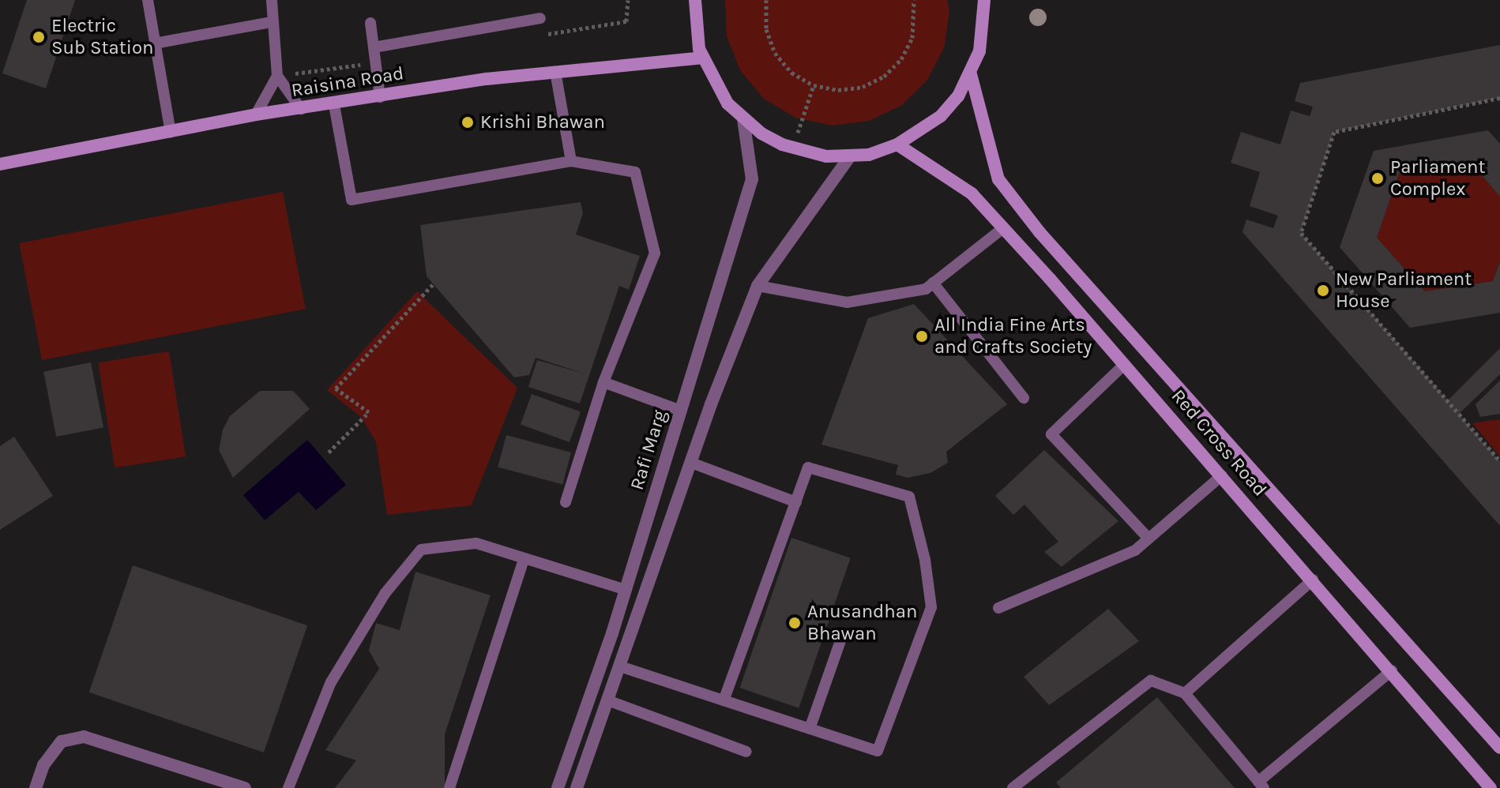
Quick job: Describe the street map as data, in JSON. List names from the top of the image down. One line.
{"streets":{"street":["Raisina Road","Red Cross Road","Rafi Marg"]},"places":["Electric Sub Station","Krishi Bhawan","Parliament Complex","New Parliament House","All India Fine Arts and Crafts Society","Anusandhan Bhawan"]}
